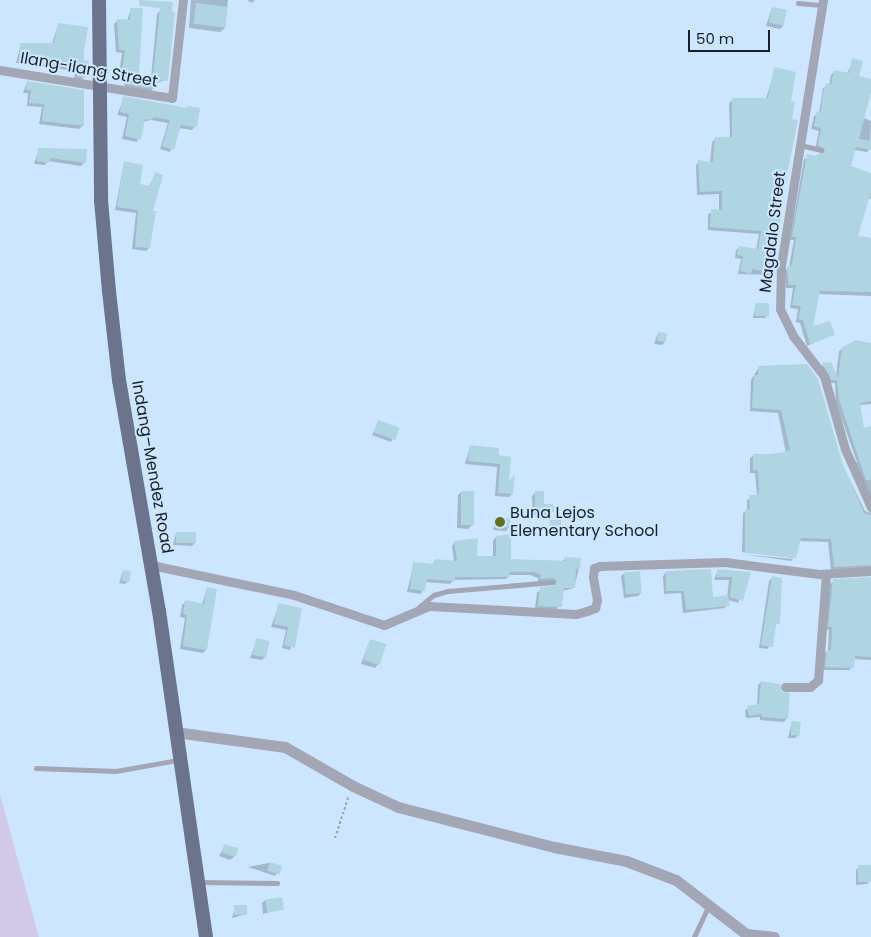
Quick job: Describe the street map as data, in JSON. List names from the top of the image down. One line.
{"streets":{"main road":["Indang–Mendez Road"],"street":["Ilang-ilang Street","Magdalo Street"]},"crossings":[["Ilang-ilang Street","Indang–Mendez Road"]],"places":["Buna Lejos Elementary School"],"scale_bar":"50 m"}
